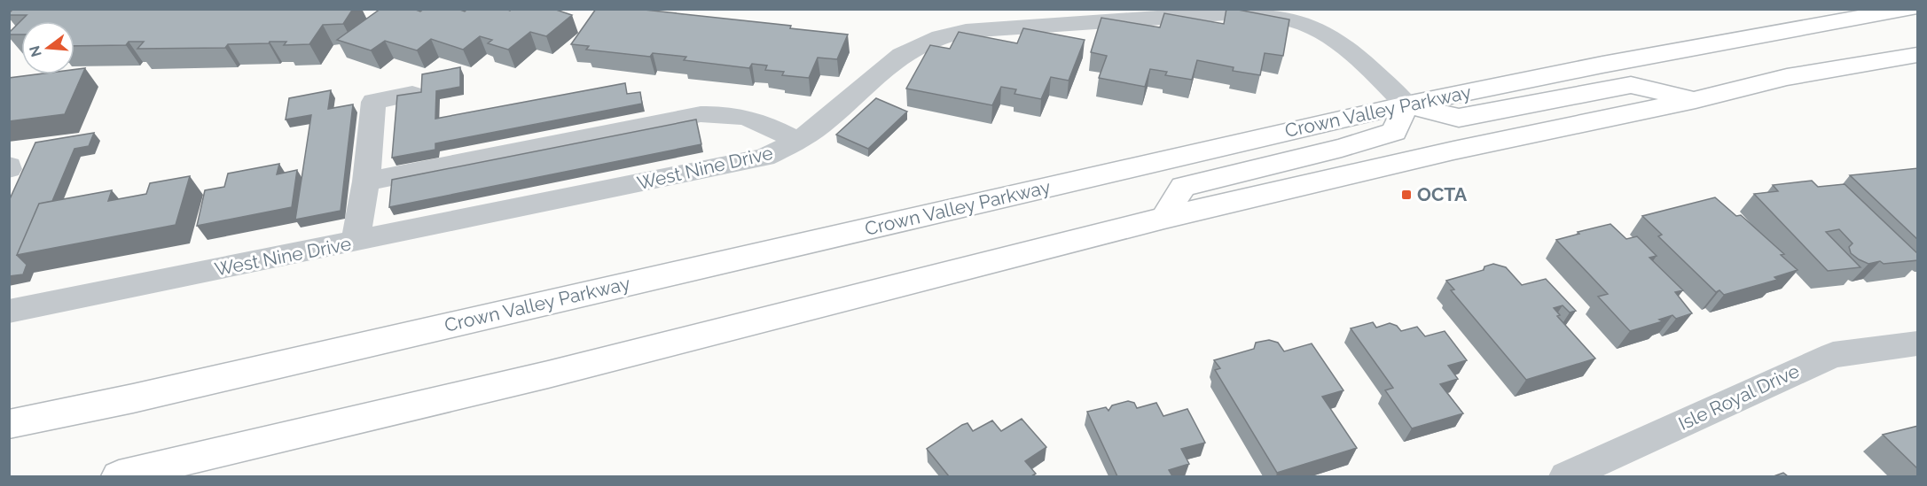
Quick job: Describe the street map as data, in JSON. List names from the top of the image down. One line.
{"streets":{"main road":["Crown Valley Parkway"],"street":["West Nine Drive","Isle Royal Drive"]},"crossings":[["Crown Valley Parkway","West Nine Drive"]],"places":{"transit":["OCTA"]},"north":"left"}
